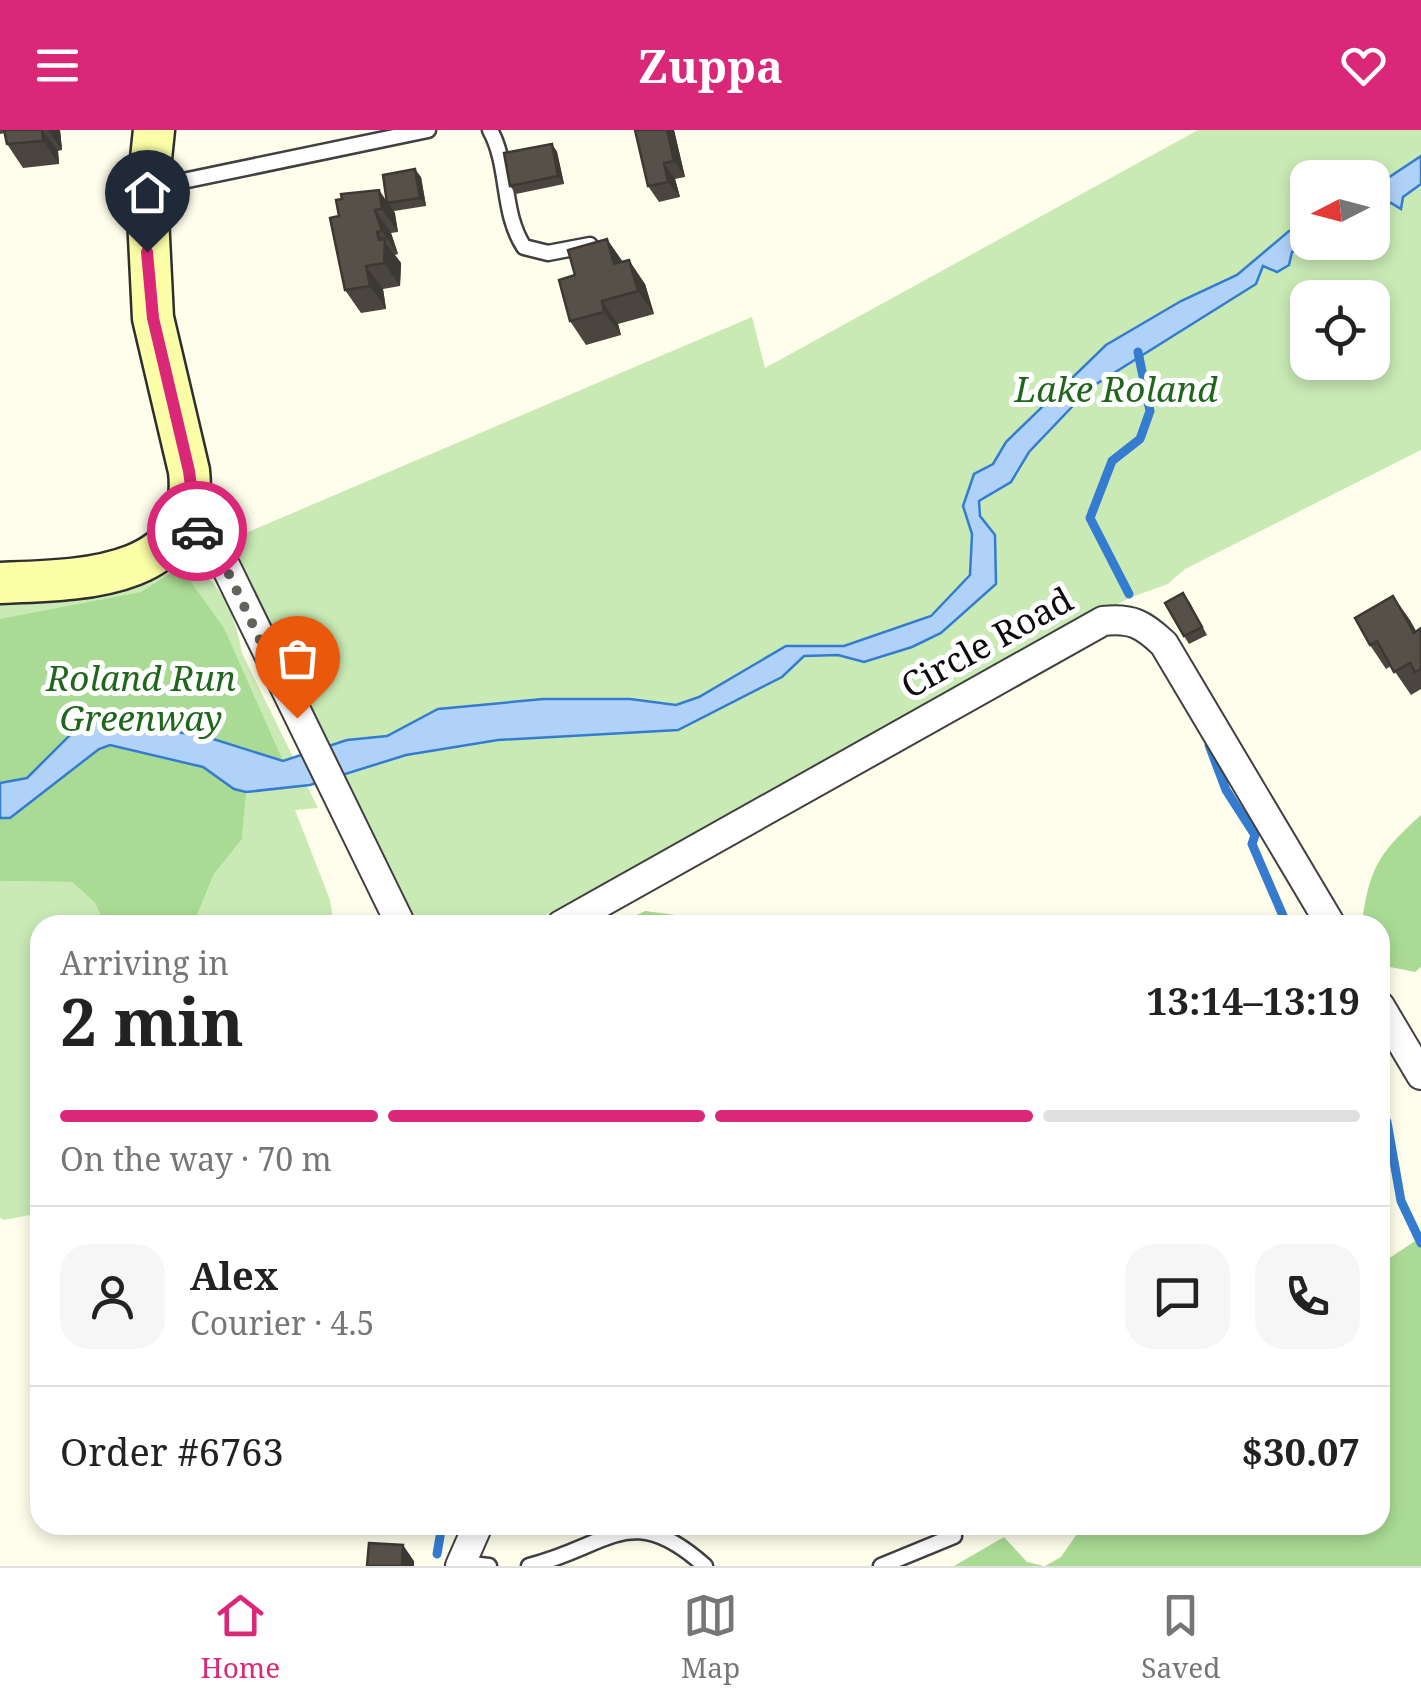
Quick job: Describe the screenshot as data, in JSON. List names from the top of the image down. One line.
{"streets":{"street":["Circle Road"]},"parks":["Lake Roland","Roland Run Greenway"],"north":"left","page":{"header":"Zuppa","heading":["2 min","Arriving in","13:14–13:19"],"panel":["Alex","Courier · 4.5","Order #6763","$30.07"],"bar":"On the way · 70 m","tabs":["Home","Map","Saved"]}}
